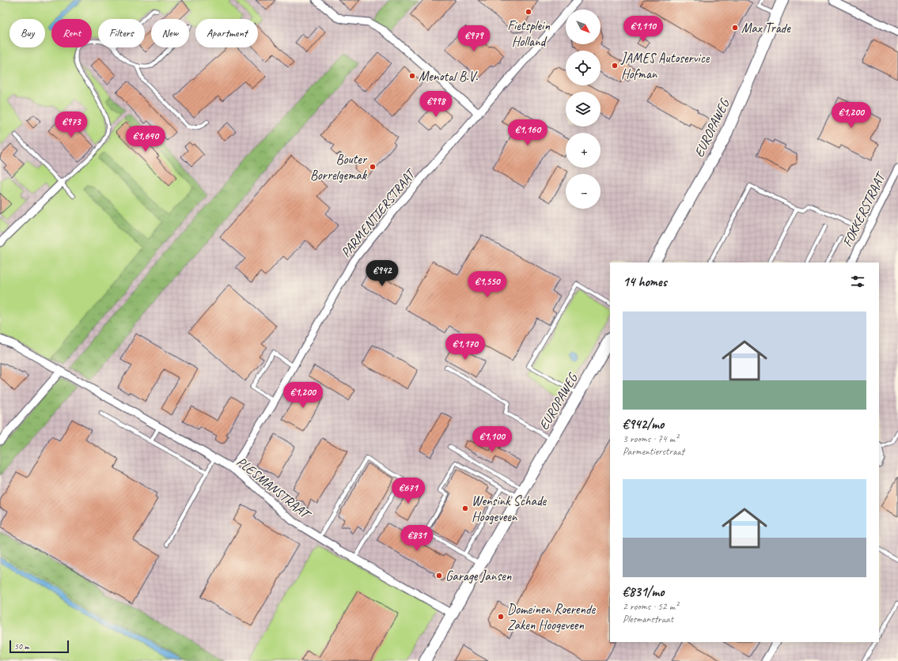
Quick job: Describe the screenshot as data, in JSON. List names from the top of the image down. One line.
{"streets":{"main road":["EUROPAWEG"],"street":["FOKKERSTRAAT","PARMENTIERSTRAAT","PLESMANSTRAAT"]},"crossings":[["EUROPAWEG","PLESMANSTRAAT"],["PARMENTIERSTRAAT","PLESMANSTRAAT"]],"places":["Fietsplein Holland","Max Trade","JAMES Autoservice Hofman","Menotal B.V.","Bouter Borrelgemak","Wensink Schade Hoogeveen","Garage Jansen","Domeinen Roerende Zaken Hoogeveen"],"scale_bar":"50 m","north":"bottom right","page":{"map_buttons":["+","−"],"price":["€1,110","€979","€998","€1,200","€973","€1,160","€1,640","€942","€1,550","€1,170","€1,200","€1,100","€671","€831"],"chip":["Buy","Rent","Filters","New","Apartment"],"heading":"14 homes","list":[{"name":"€942/mo","note":"3 rooms · 74 m² · Parmentierstraat"},{"name":"€831/mo","note":"2 rooms · 52 m² · Plesmanstraat"}],"scale":"50 m"}}
